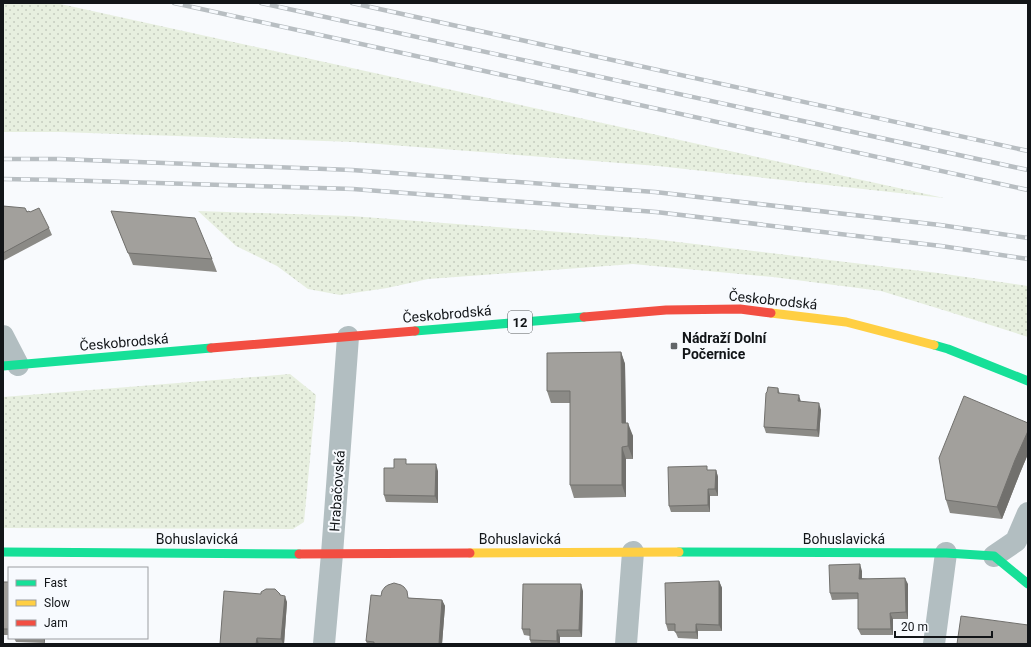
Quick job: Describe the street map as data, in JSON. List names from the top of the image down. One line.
{"streets":{"street":["Českobrodská","12","Hrabačovská","Bohuslavická"]},"crossings":[["Českobrodská","Hrabačovská"],["Hrabačovská","Bohuslavická"]],"places":{"transit":["Nádraží Dolní Počernice"]},"legend":["Fast","Slow","Jam"],"scale_bar":"20 m"}
